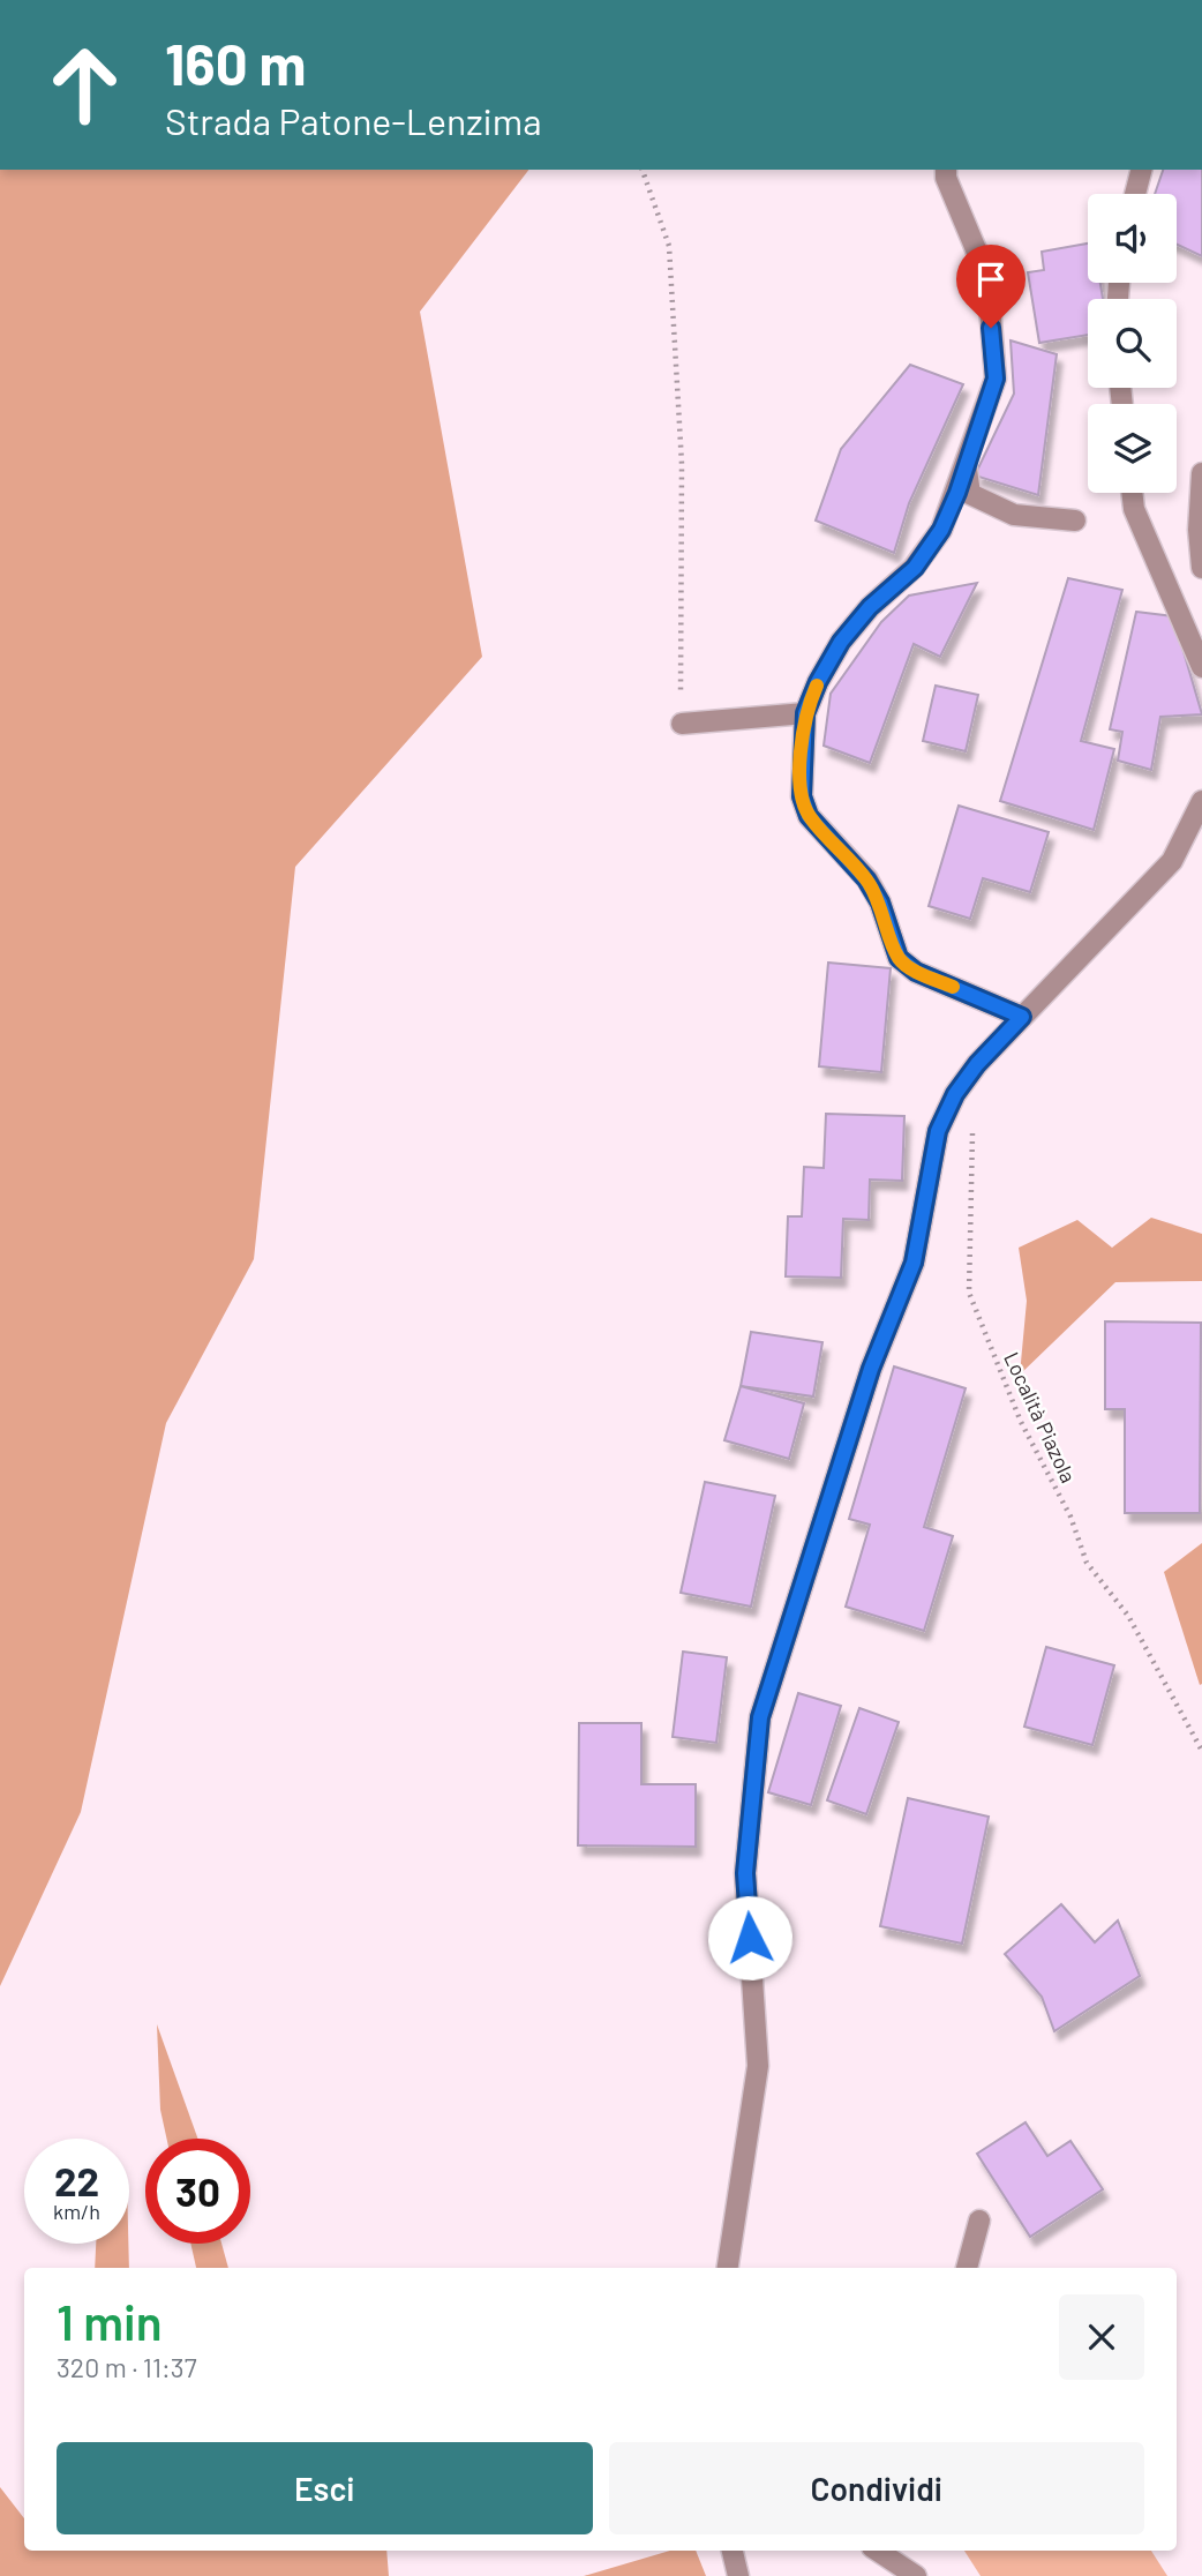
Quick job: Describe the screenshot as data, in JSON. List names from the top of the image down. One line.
{"streets":{"path":["Località Piazola"]},"page":{"turn":["160 m","Strada Patone-Lenzima"],"speed":"22 km/h","limit":"30","heading":["1 min","320 m · 11:37"],"buttons":["Esci","Condividi"]}}
